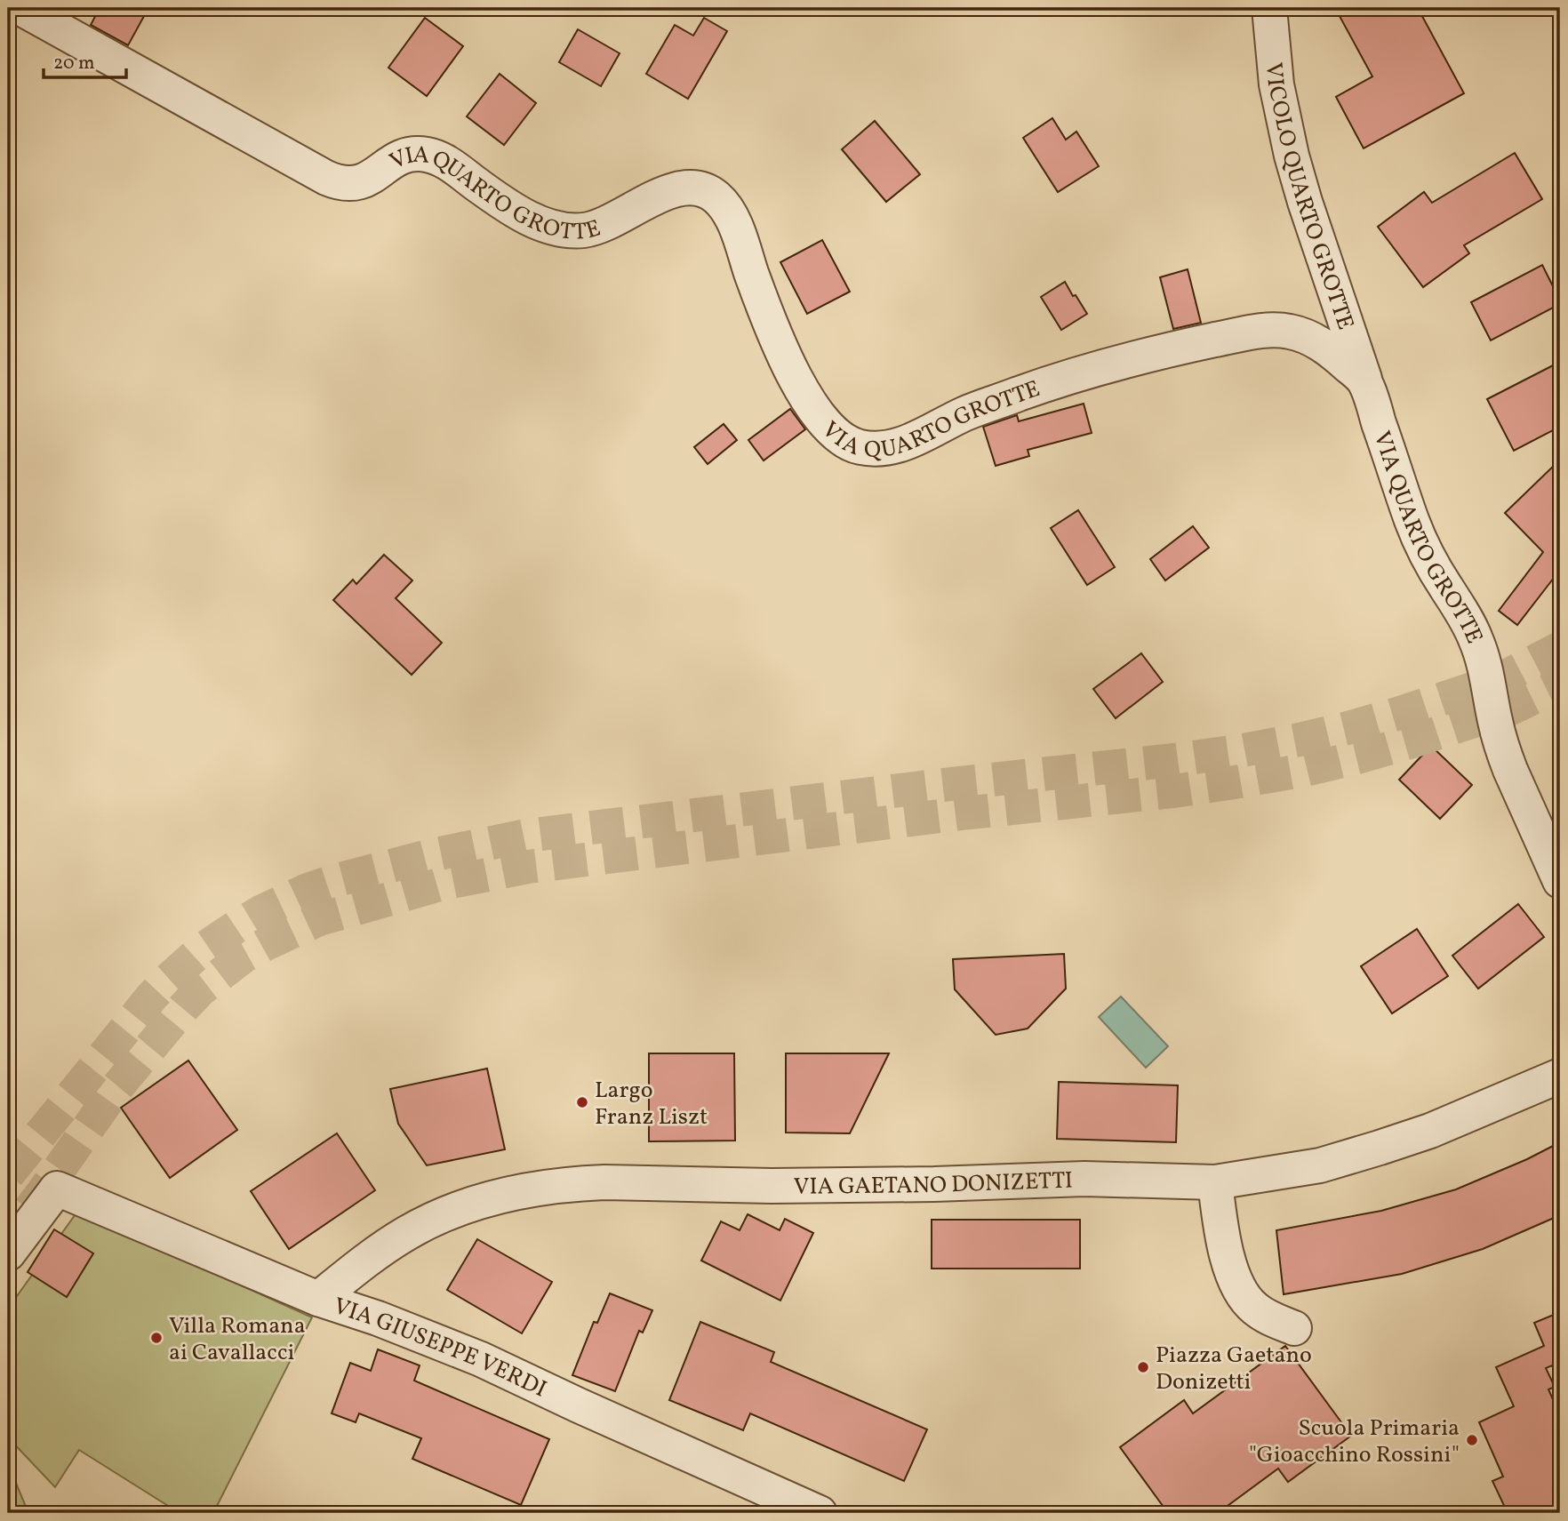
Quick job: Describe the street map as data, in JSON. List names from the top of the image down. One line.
{"streets":{"street":["VIA QUARTO GROTTE","VICOLO QUARTO GROTTE","VIA GAETANO DONIZETTI","VIA GIUSEPPE VERDI"]},"crossings":[["VIA QUARTO GROTTE","VICOLO QUARTO GROTTE"],["VIA GAETANO DONIZETTI","VIA GIUSEPPE VERDI"]],"places":["Largo Franz Liszt","Villa Romana ai Cavallacci","Piazza Gaetano Donizetti","Scuola Primaria \"Gioacchino Rossini\""],"scale_bar":"20 m"}
